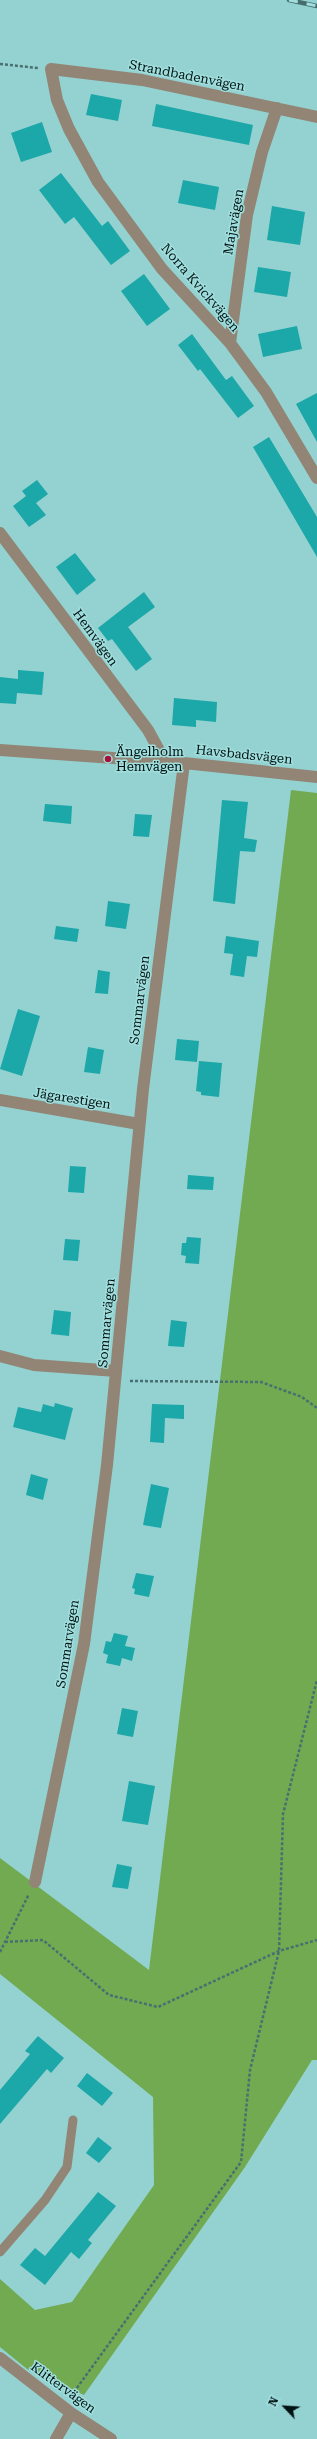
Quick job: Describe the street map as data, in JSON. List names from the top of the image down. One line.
{"streets":{"street":["Strandbadenvägen","Majavägen","Norra Kvickvägen","Hemvägen","Havsbadsvägen","Sommarvägen","Jägarestigen","Klittervägen"]},"crossings":[["Strandbadenvägen","Majavägen"],["Strandbadenvägen","Norra Kvickvägen"],["Majavägen","Norra Kvickvägen"],["Hemvägen","Havsbadsvägen"],["Havsbadsvägen","Sommarvägen"],["Sommarvägen","Jägarestigen"]],"places":["Ängelholm Hemvägen"],"north":"top left"}
